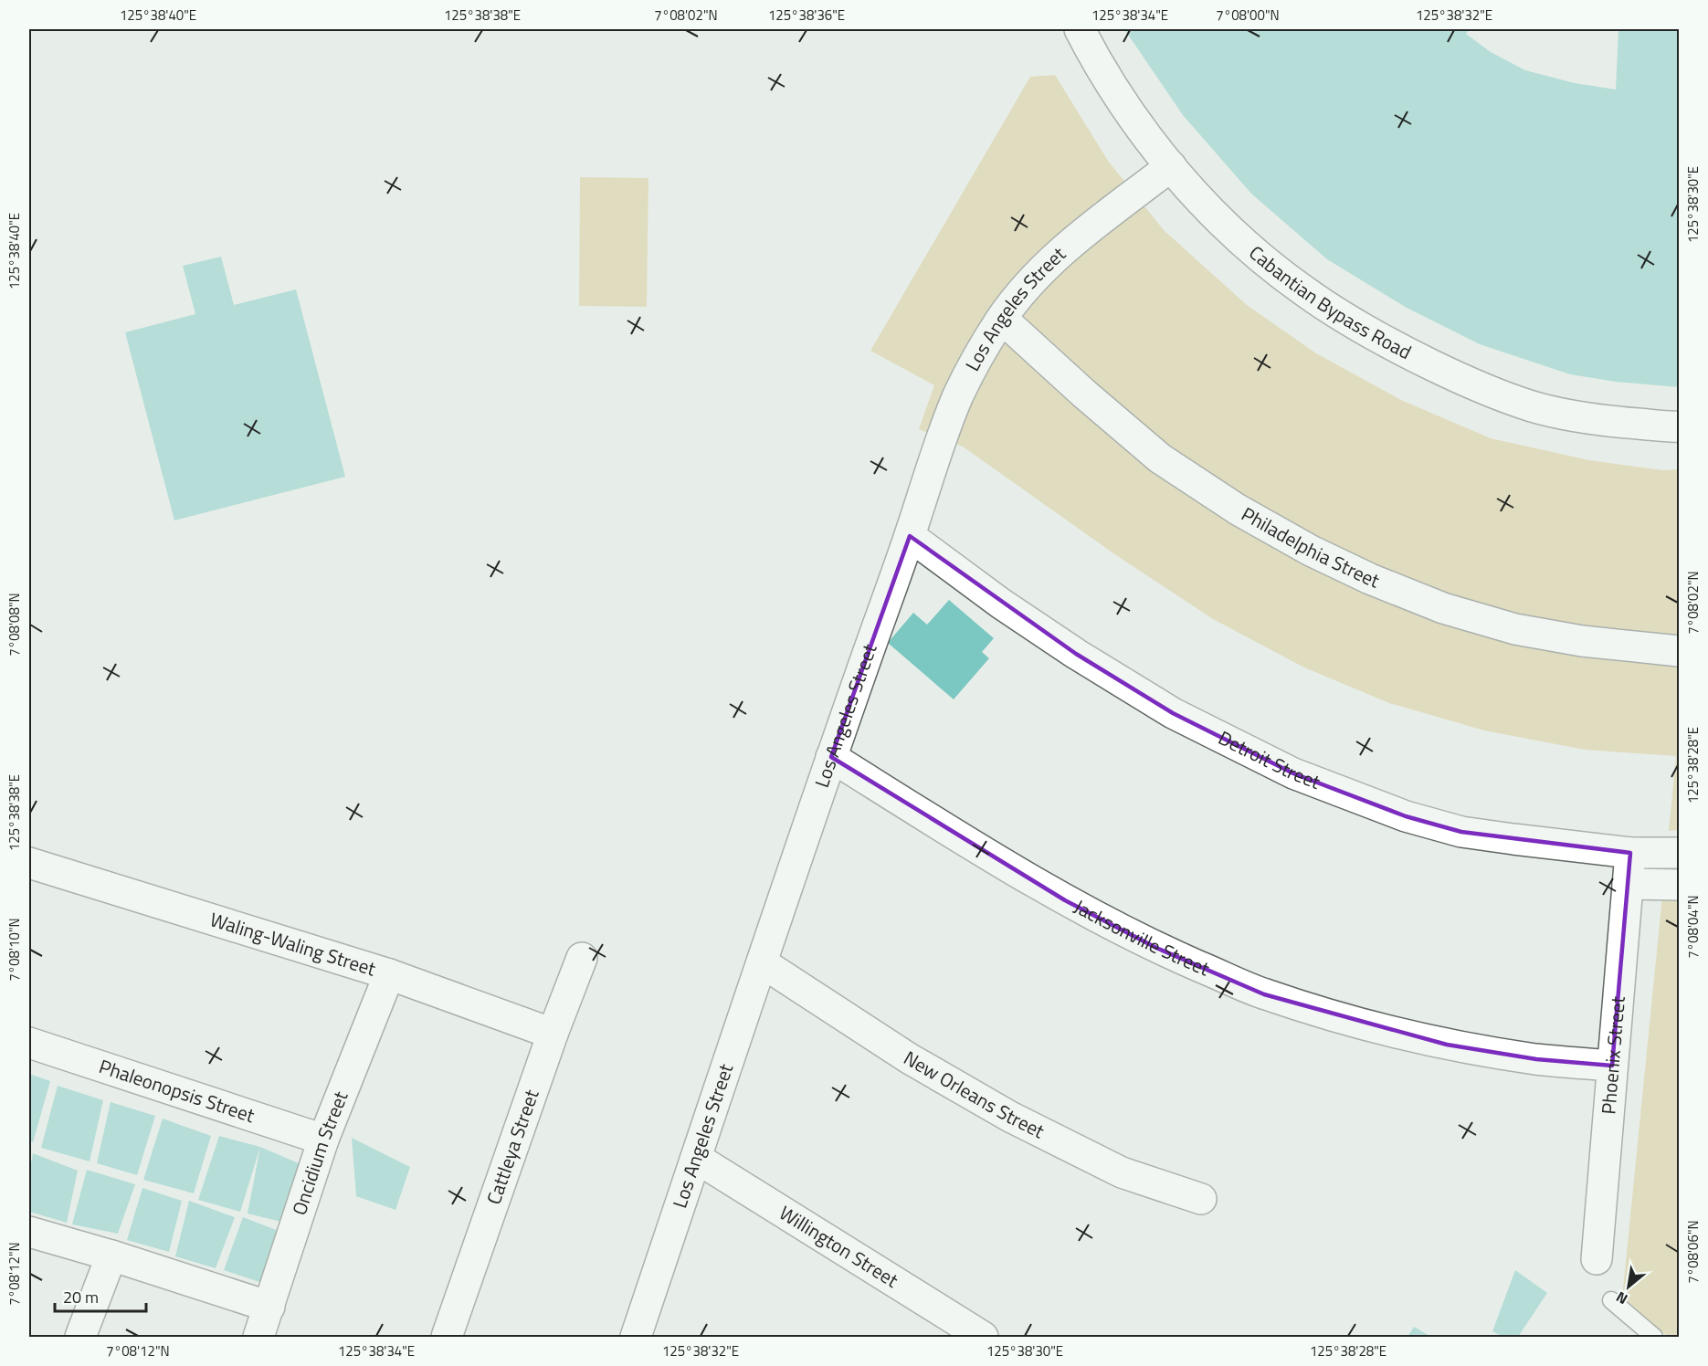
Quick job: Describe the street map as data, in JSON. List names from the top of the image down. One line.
{"streets":{"street":["Cabantian Bypass Road","Los Angeles Street","Philadelphia Street","Detroit Street","Jacksonville Street","Waling-Waling Street","Phoenix Street","Phaleonopsis Street","New Orleans Street","Cattleya Street","Oncidium Street","Willington Street"]},"crossings":[["Cabantian Bypass Road","Los Angeles Street"],["Los Angeles Street","Philadelphia Street"],["Los Angeles Street","Detroit Street"],["Los Angeles Street","Jacksonville Street"],["Los Angeles Street","New Orleans Street"],["Los Angeles Street","Willington Street"],["Detroit Street","Phoenix Street"],["Jacksonville Street","Phoenix Street"],["Waling-Waling Street","Cattleya Street"],["Waling-Waling Street","Oncidium Street"],["Phaleonopsis Street","Oncidium Street"]],"scale_bar":"20 m","north":"bottom left","coordinates":["125°38'40\"E","125°38'38\"E","7°08'02\"N","125°38'36\"E","125°38'34\"E","7°08'00\"N","125°38'32\"E","125°38'30\"E","7°08'08\"N","125°38'28\"E","7°08'04\"N","7°08'10\"N","7°08'06\"N","7°08'12\"N"]}
